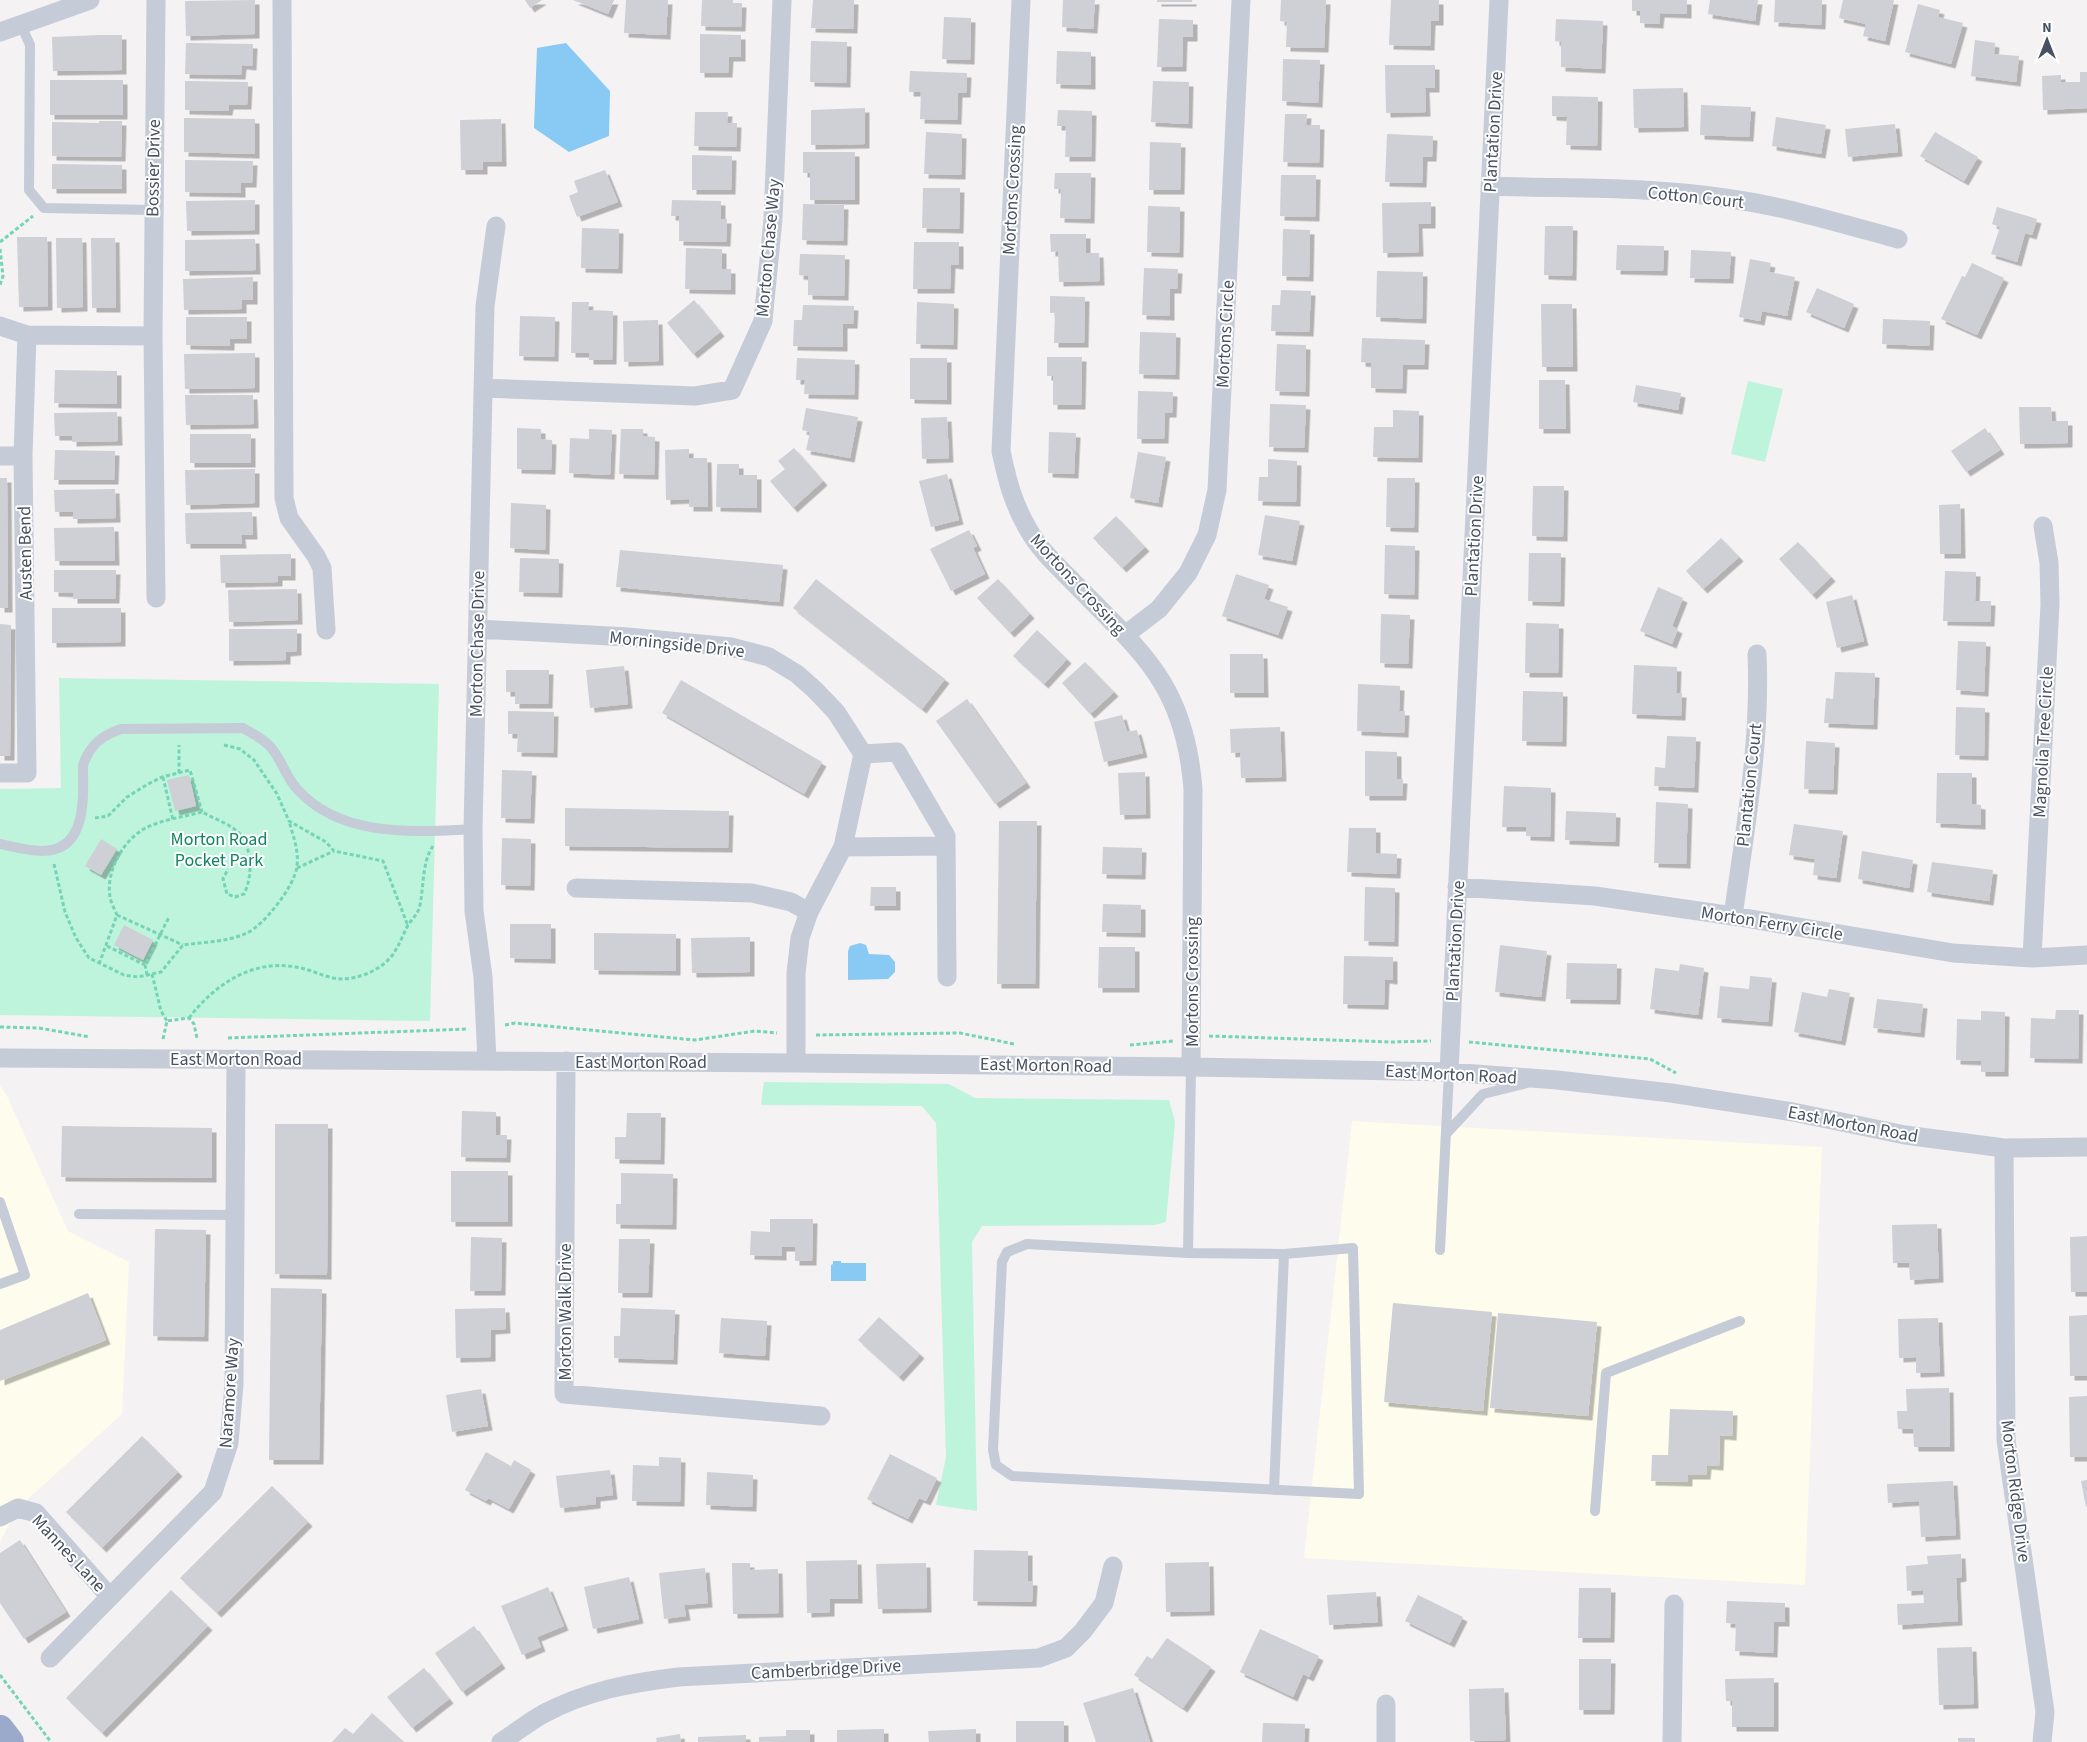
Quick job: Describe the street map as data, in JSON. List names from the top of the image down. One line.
{"streets":{"street":["Plantation Drive","Bossier Drive","Mortons Crossing","Cotton Court","Morton Chase Way","Mortons Circle","Austen Bend","Morton Chase Drive","Morningside Drive","Magnolia Tree Circle","Plantation Court","Morton Ferry Circle","East Morton Road","Morton Walk Drive","Naramore Way","Morton Ridge Drive","Mannes Lane","Camberbridge Drive"]},"crossings":[["Plantation Drive","Cotton Court"],["Plantation Drive","Morton Ferry Circle"],["Plantation Drive","East Morton Road"],["Mortons Crossing","Mortons Circle"],["Mortons Crossing","East Morton Road"],["Morton Chase Way","Morton Chase Drive"],["Morton Chase Drive","Morningside Drive"],["Morton Chase Drive","East Morton Road"],["Magnolia Tree Circle","Morton Ferry Circle"],["Plantation Court","Morton Ferry Circle"],["East Morton Road","Morton Walk Drive"],["East Morton Road","Naramore Way"],["East Morton Road","Morton Ridge Drive"],["Naramore Way","Mannes Lane"]],"parks":["Morton Road Pocket Park"],"north":"top"}
